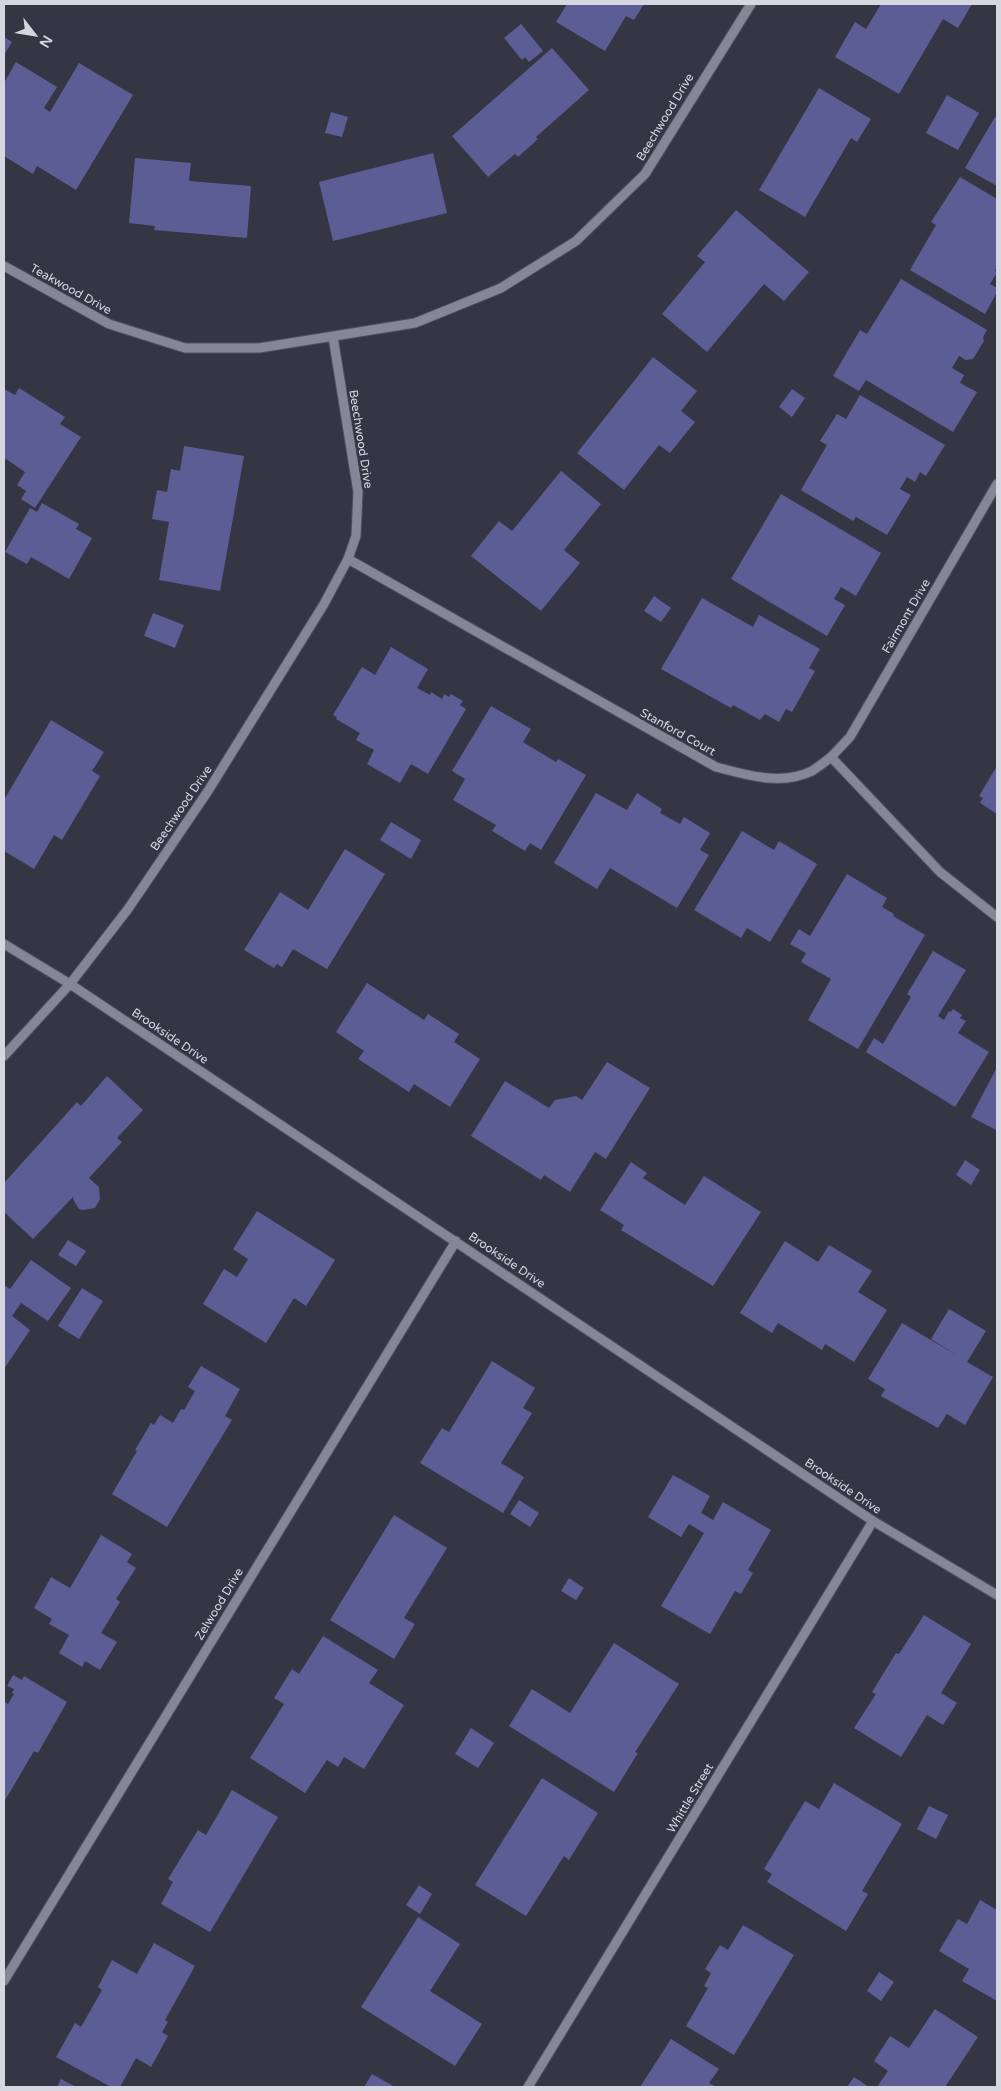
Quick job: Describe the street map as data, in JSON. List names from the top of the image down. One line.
{"streets":{"street":["Beechwood Drive","Teakwood Drive","Fairmont Drive","Stanford Court","Brookside Drive","Zelwood Drive","Whittle Street"]},"crossings":[["Beechwood Drive","Teakwood Drive"],["Beechwood Drive","Stanford Court"],["Beechwood Drive","Brookside Drive"],["Fairmont Drive","Stanford Court"],["Brookside Drive","Zelwood Drive"],["Brookside Drive","Whittle Street"]],"north":"bottom right"}
